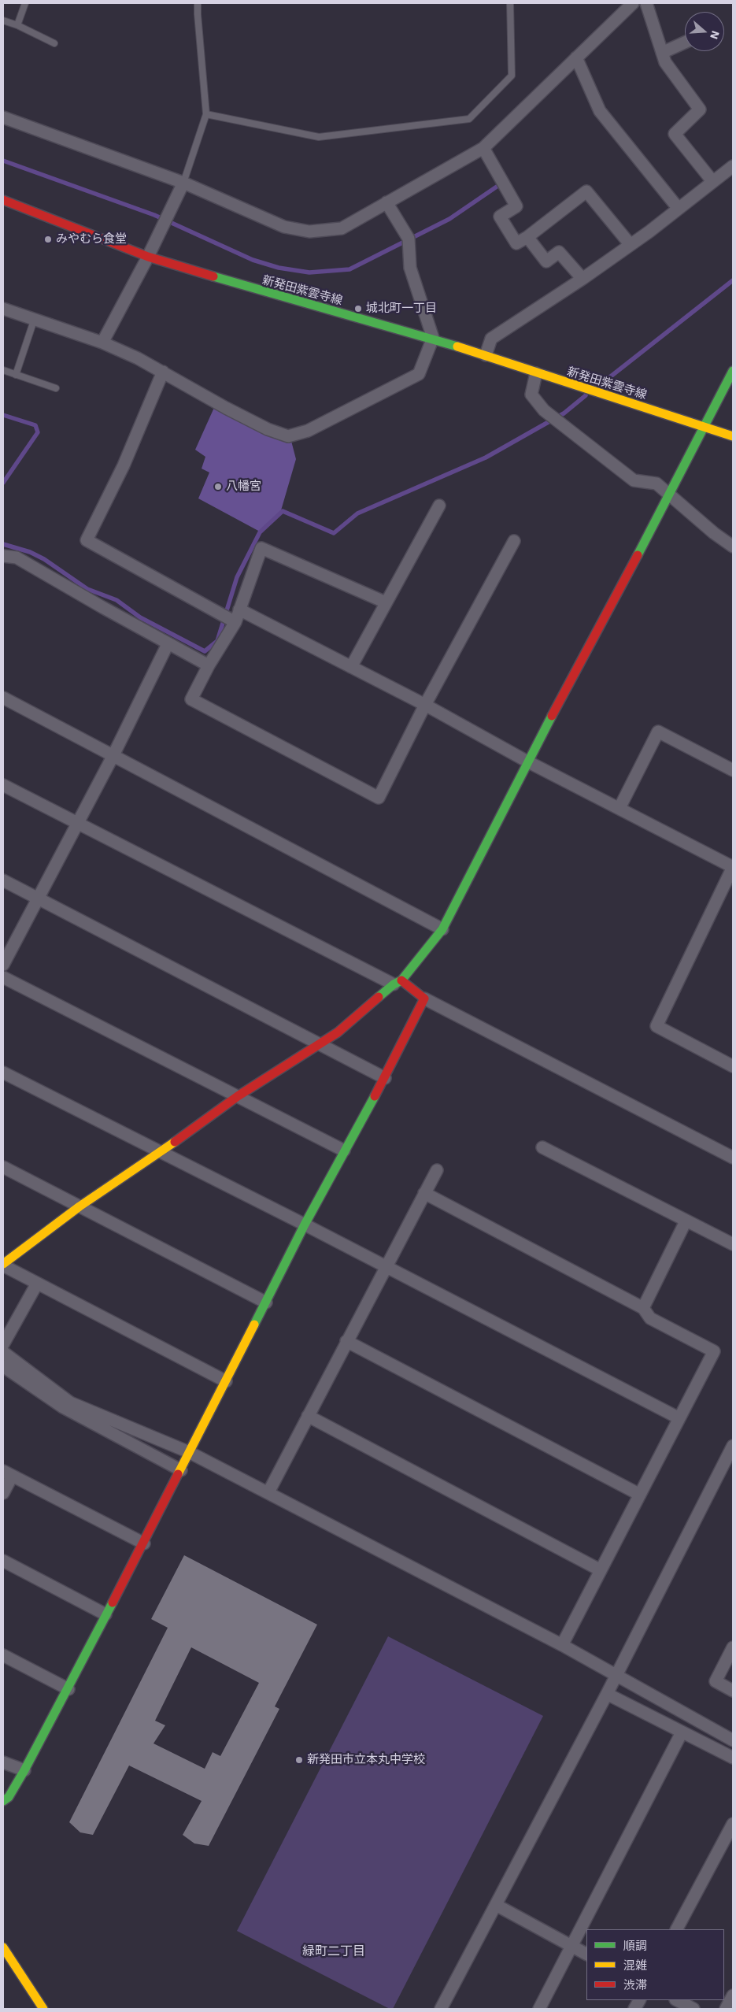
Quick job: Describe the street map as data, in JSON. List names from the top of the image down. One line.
{"streets":{"street":["新発田紫雲寺線"]},"districts":["緑町二丁目"],"places":["みやむら食堂","城北町一丁目","八幡宮","新発田市立本丸中学校"],"legend":["順調","混雑","渋滞"],"north":"right"}
